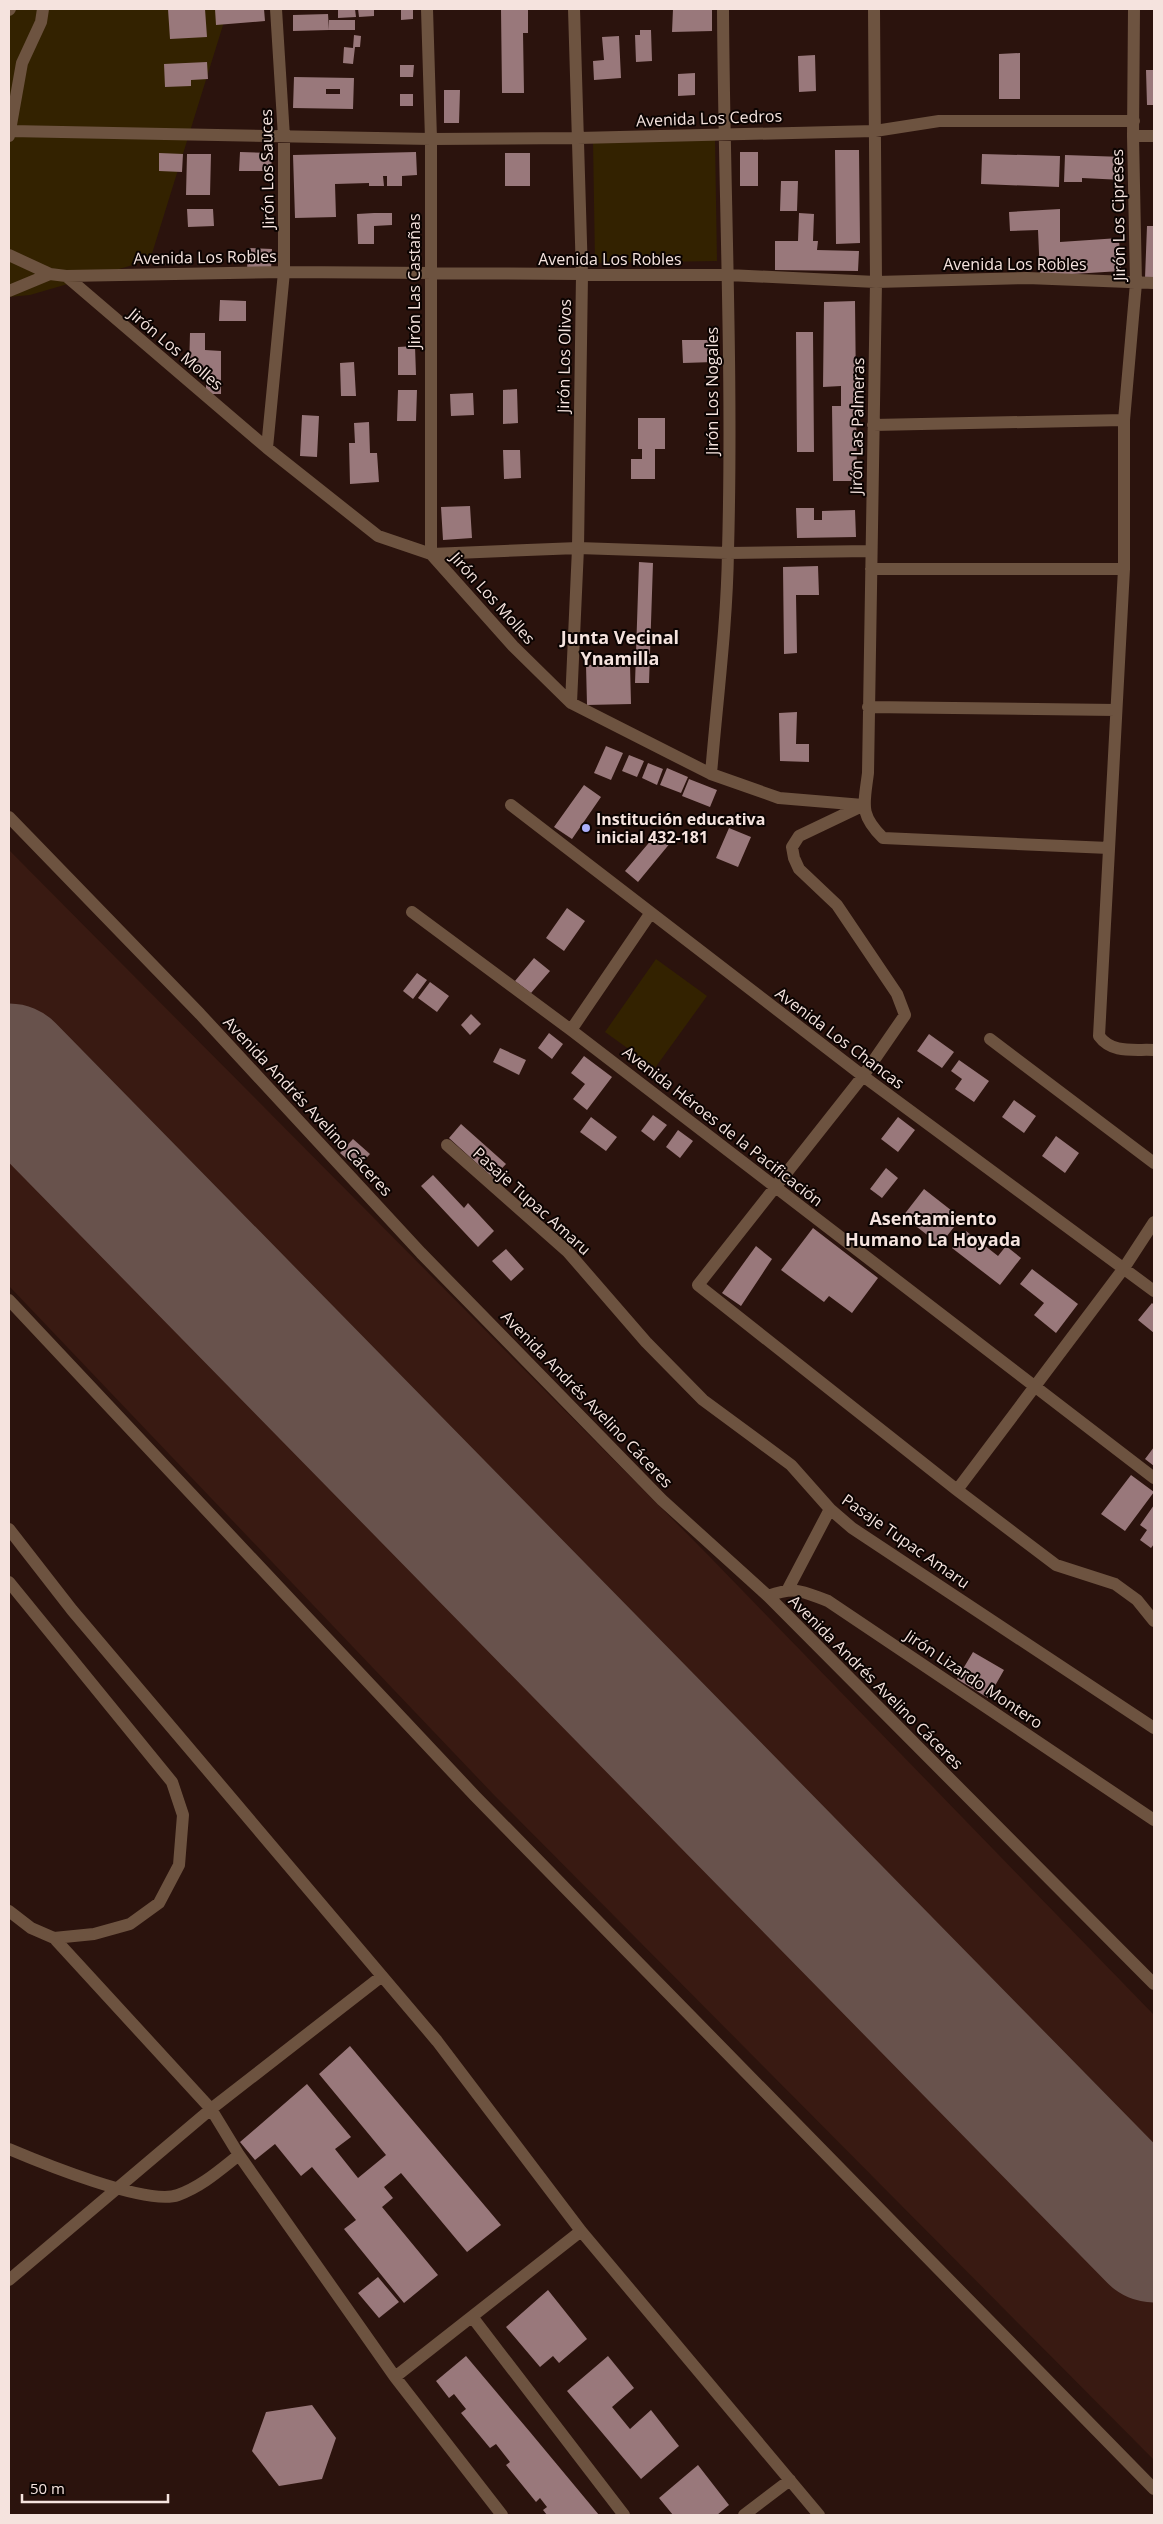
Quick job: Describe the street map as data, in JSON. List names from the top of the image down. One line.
{"streets":{"street":["Avenida Los Cedros","Jirón Los Sauces","Jirón Los Cipreses","Avenida Los Robles","Jirón Las Castañas","Jirón Los Molles","Jirón Los Olivos","Jirón Los Nogales","Jirón Las Palmeras","Avenida Los Chancas","Avenida Andrés Avelino Cáceres","Avenida Héroes de la Pacificación","Pasaje Tupac Amaru","Jirón Lizardo Montero"]},"crossings":[["Avenida Los Cedros","Jirón Los Sauces"],["Avenida Los Cedros","Jirón Los Cipreses"],["Avenida Los Cedros","Jirón Las Castañas"],["Avenida Los Cedros","Jirón Los Olivos"],["Avenida Los Cedros","Jirón Los Nogales"],["Avenida Los Cedros","Jirón Las Palmeras"],["Jirón Los Sauces","Avenida Los Robles"],["Jirón Los Sauces","Jirón Los Molles"],["Jirón Los Cipreses","Avenida Los Robles"],["Jirón Los Cipreses","Jirón Las Palmeras"],["Avenida Los Robles","Jirón Las Castañas"],["Avenida Los Robles","Jirón Los Molles"],["Avenida Los Robles","Jirón Los Olivos"],["Avenida Los Robles","Jirón Los Nogales"],["Avenida Los Robles","Jirón Las Palmeras"],["Jirón Las Castañas","Jirón Los Molles"],["Jirón Los Molles","Jirón Los Olivos"],["Jirón Los Molles","Jirón Los Nogales"],["Jirón Los Molles","Jirón Las Palmeras"]],"districts":["Junta Vecinal Ynamilla","Asentamiento Humano La Hoyada"],"places":["Institución educativa inicial 432-181"],"scale_bar":"50 m"}
